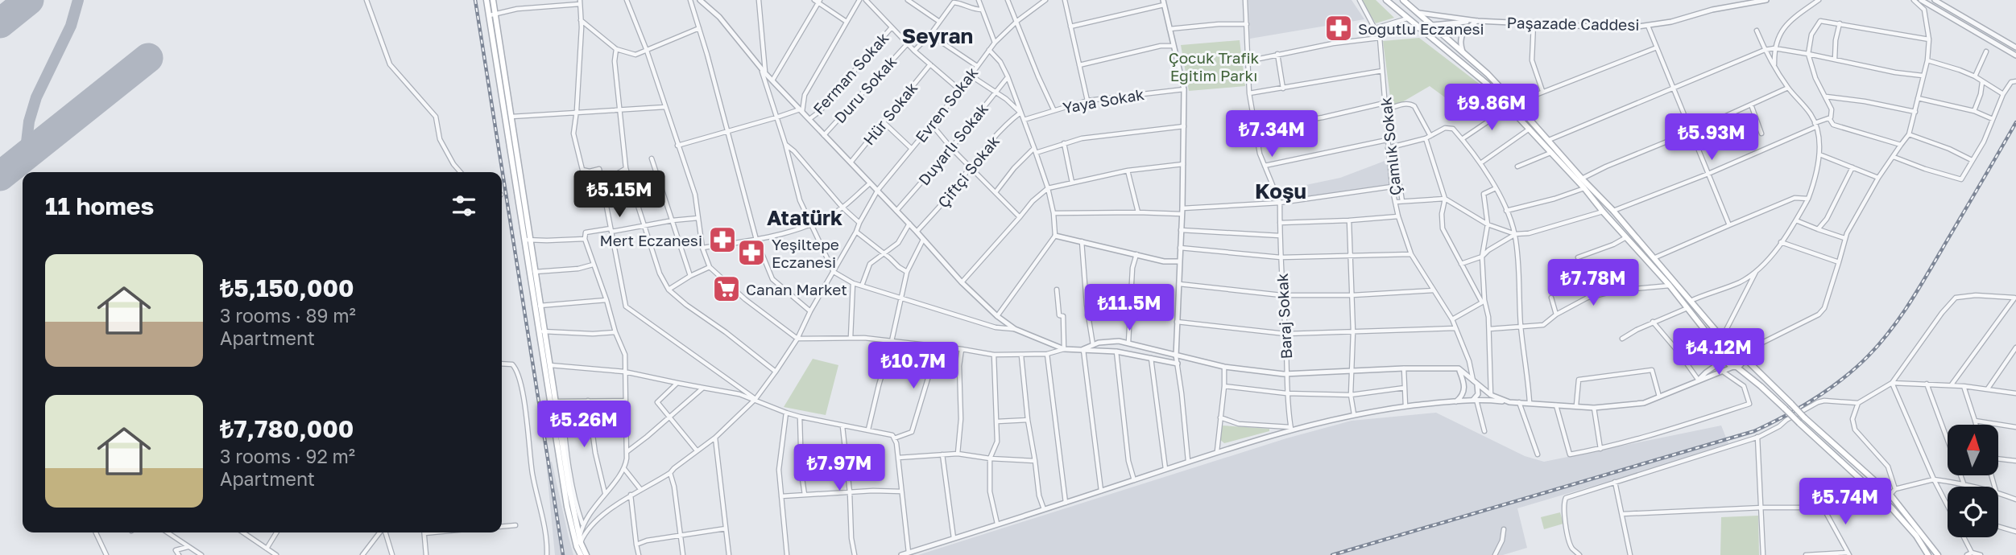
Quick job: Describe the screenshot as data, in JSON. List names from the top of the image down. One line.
{"streets":{"street":["Paşazade Caddesi","Ferman Sokak","Duru Sokak","Yaya Sokak","Evren Sokak","Hür Sokak","Duyarlı Sokak","Çamlık Sokak","Çiftçi Sokak","Baraj Sokak"]},"districts":["Seyran","Koşu","Atatürk"],"parks":["Çocuk Trafik Eğitim Parkı"],"places":{"pharmacy":["Sogutlu Eczanesi","Mert Eczanesi","Yeşiltepe Eczanesi"],"supermarket":["Canan Market"]},"north":"top","page":{"price":["₺9.86M","₺7.34M","₺5.93M","₺5.15M","₺7.78M","₺11.5M","₺4.12M","₺10.7M","₺5.26M","₺7.97M","₺5.74M"],"heading":"11 homes","list":[{"name":"₺5,150,000","note":"3 rooms · 89 m² · Apartment"},{"name":"₺7,780,000","note":"3 rooms · 92 m² · Apartment"}]}}
